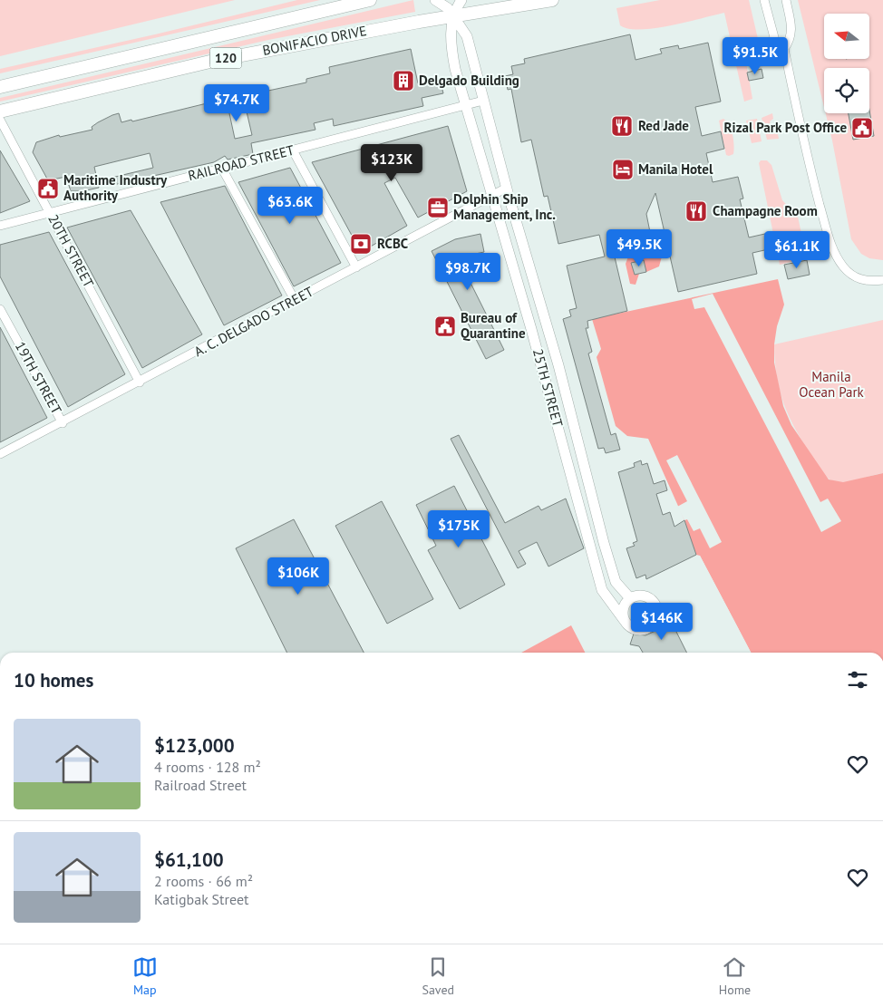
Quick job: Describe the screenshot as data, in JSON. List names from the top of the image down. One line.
{"streets":{"highway":["BONIFACIO DRIVE","120"],"street":["RAILROAD STREET","20TH STREET","A. C. DELGADO STREET","19TH STREET","25TH STREET"]},"crossings":[["BONIFACIO DRIVE","25TH STREET"],["RAILROAD STREET","20TH STREET"],["RAILROAD STREET","25TH STREET"],["20TH STREET","A. C. DELGADO STREET"],["A. C. DELGADO STREET","19TH STREET"],["A. C. DELGADO STREET","25TH STREET"]],"parks":["Manila Ocean Park"],"places":{"building":["Delgado Building"],"restaurant":["Red Jade","Champagne Room"],"public building":["Rizal Park Post Office","Maritime Industry Authority","Bureau of Quarantine"],"hotel":["Manila Hotel"],"office":["Dolphin Ship Management, Inc."],"bank":["RCBC"]},"north":"left","page":{"price":["$91.5K","$74.7K","$123K","$63.6K","$49.5K","$61.1K","$98.7K","$175K","$106K","$146K"],"heading":"10 homes","list":[{"name":"$123,000","note":"4 rooms · 128 m² · Railroad Street"},{"name":"$61,100","note":"2 rooms · 66 m² · Katigbak Street"}],"tabs":["Map","Saved","Home"]}}
